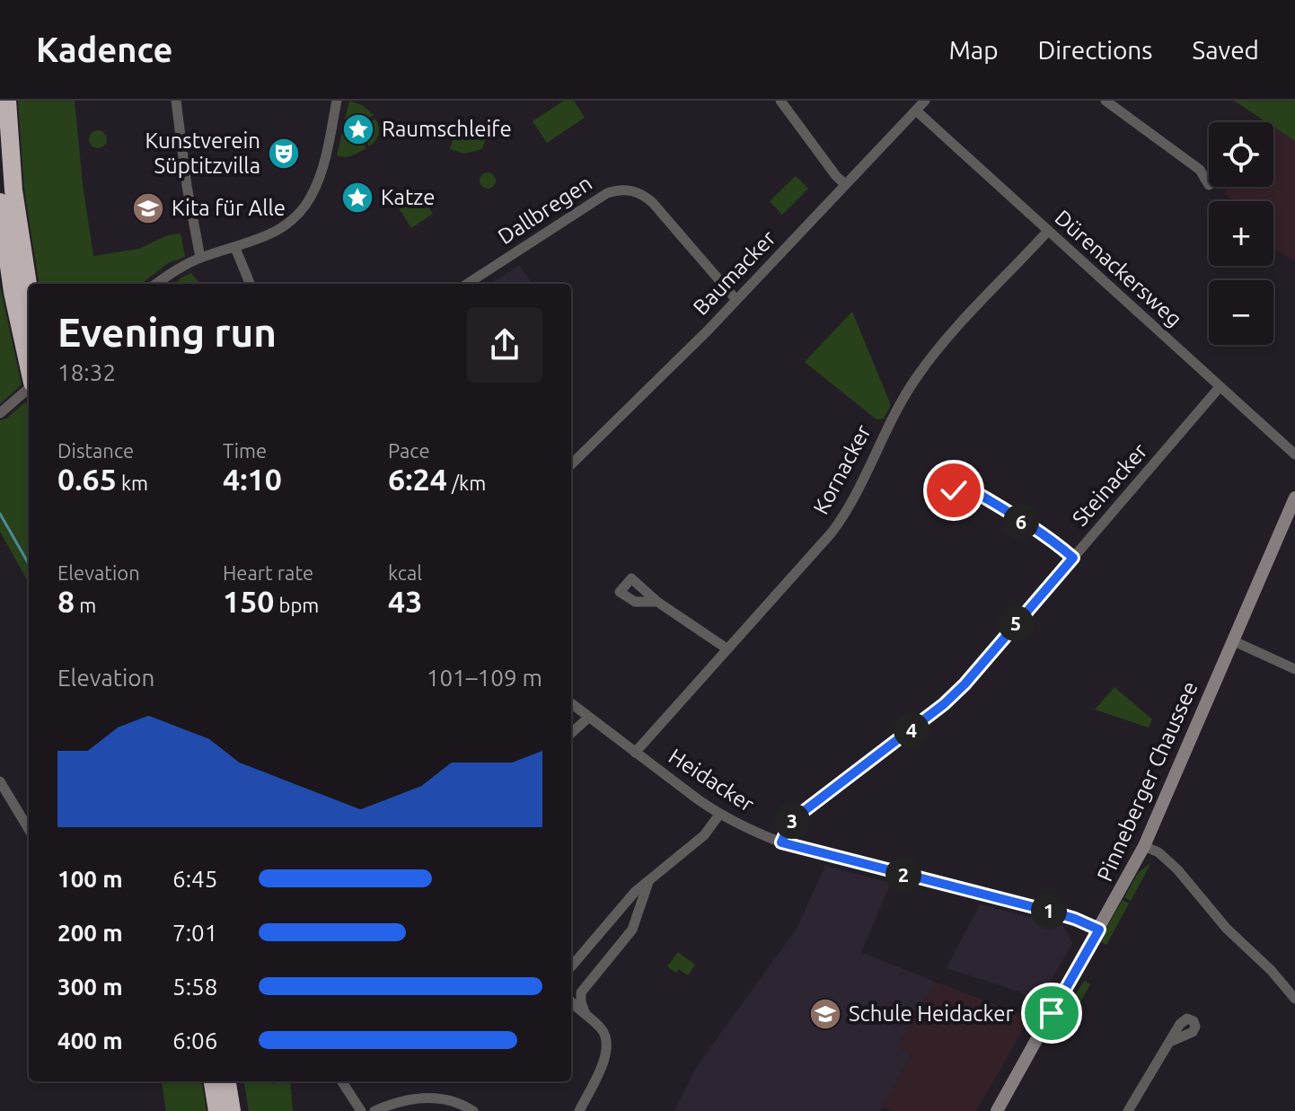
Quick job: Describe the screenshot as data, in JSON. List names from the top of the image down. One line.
{"streets":{"main road":["Pinneberger Chaussee"],"street":["Dallbregen","Dürenackersweg","Baumacker","Kornacker","Steinacker","Heidacker"]},"crossings":[["Dallbregen","Baumacker"],["Dürenackersweg","Baumacker"],["Dürenackersweg","Kornacker"],["Dürenackersweg","Steinacker"],["Kornacker","Heidacker"],["Steinacker","Heidacker"],["Heidacker","Pinneberger Chaussee"]],"places":{"place":["Raumschleife","Katze"],"theatre":["Kunstverein Süptitzvilla"],"school or university":["Kita für Alle","Schule Heidacker"]},"page":{"header":"Kadence","nav":["Map","Directions","Saved"],"map_buttons":["+","−"],"heading":["Evening run","18:32"],"stats":[["Distance","0.65 km"],["Time","4:10"],["Pace","6:24 /km"],["Elevation","8 m"],["Heart rate","150 bpm"],["kcal","43"]],"pins":["6","5","4","3","2","1"],"chart":["Elevation","101–109 m"],"list":[{"name":"100 m","note":"6:45"},{"name":"200 m","note":"7:01"},{"name":"300 m","note":"5:58"},{"name":"400 m","note":"6:06"}]}}
